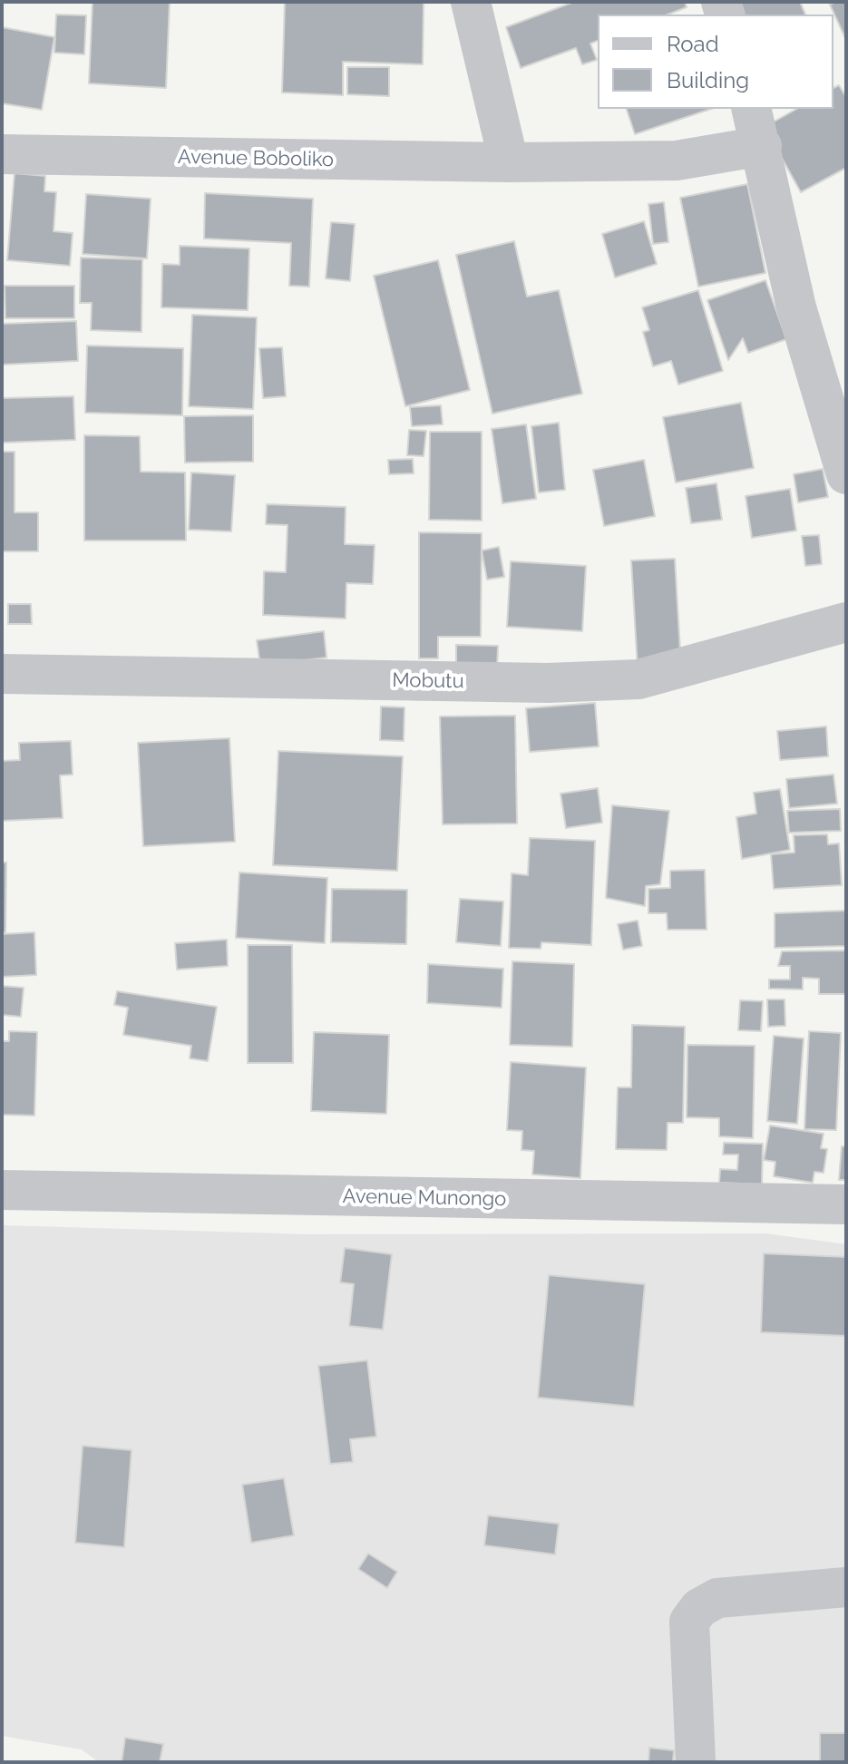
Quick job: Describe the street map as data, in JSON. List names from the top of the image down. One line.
{"streets":{"street":["Avenue Boboliko","Mobutu","Avenue Munongo"]},"legend":["Road","Building"]}
